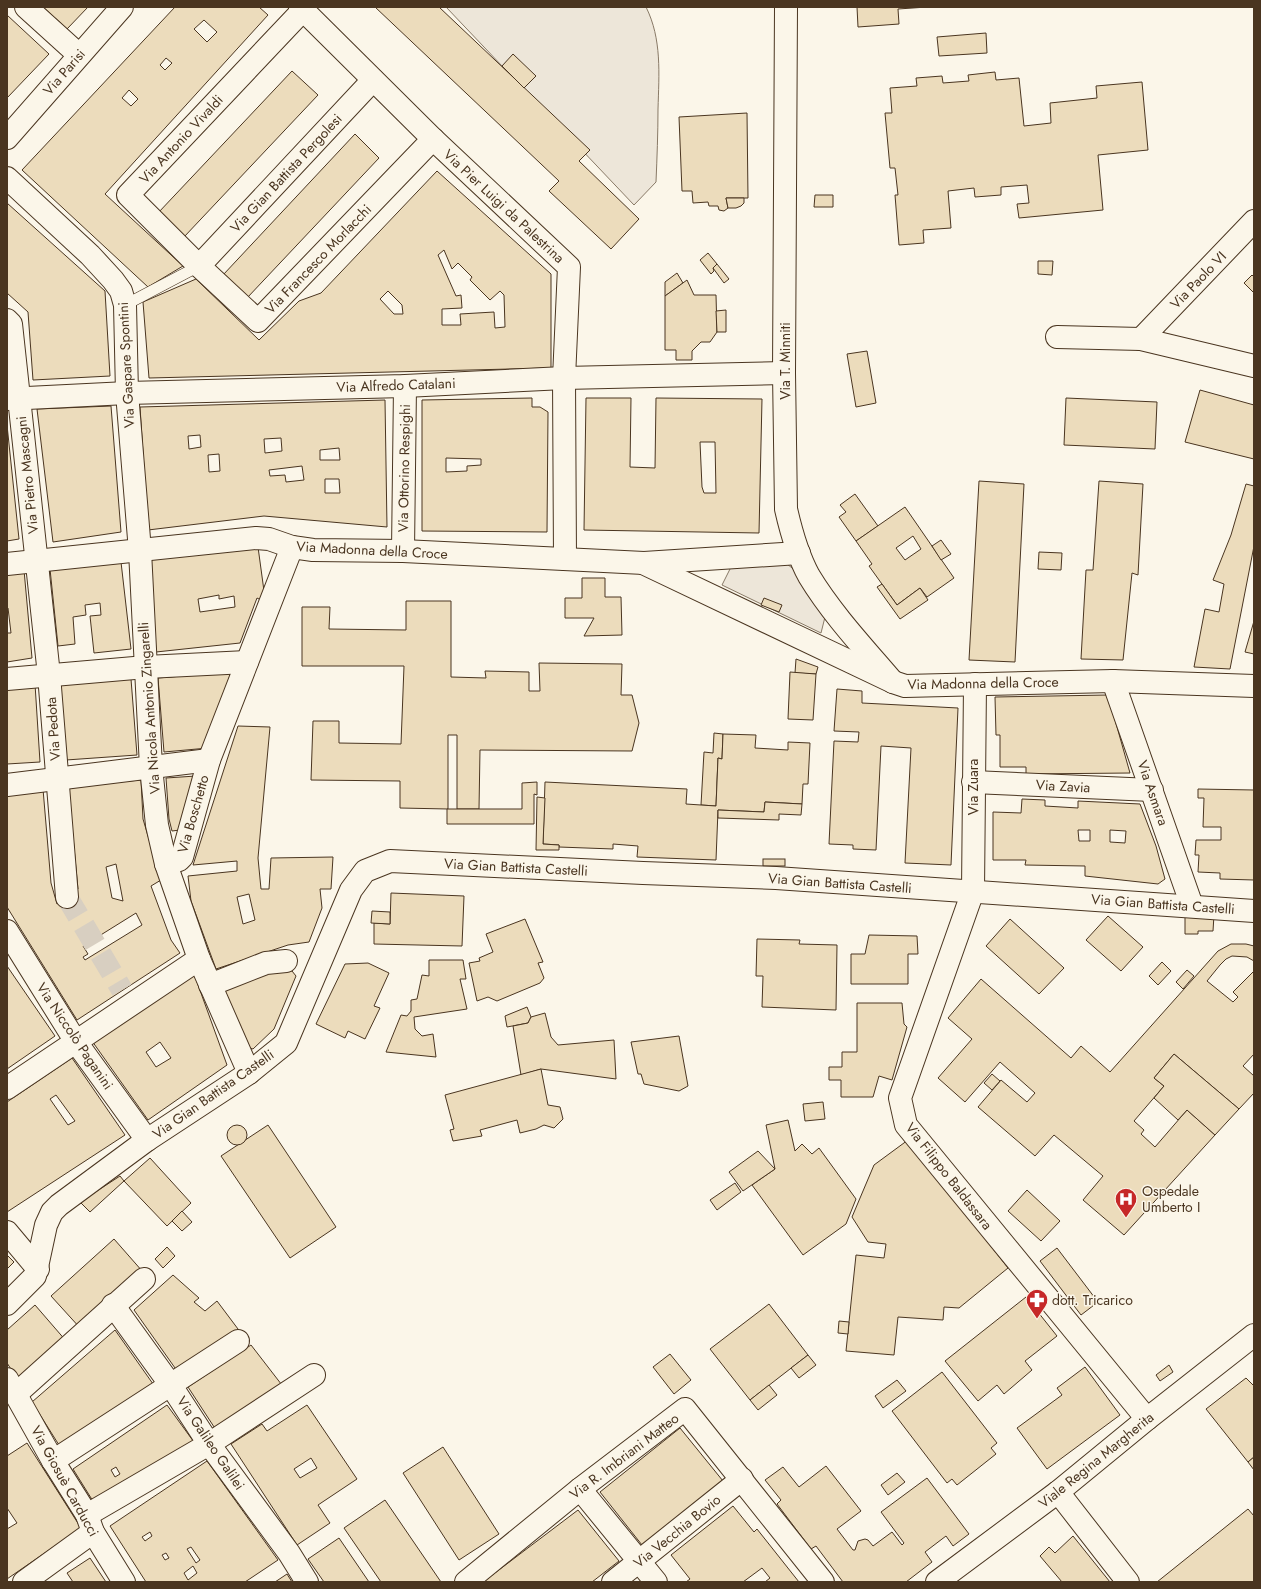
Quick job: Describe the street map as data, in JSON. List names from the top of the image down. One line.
{"streets":{"street":["Via Parisi","Via Antonio Vivaldi","Via Gian Battista Pergolesi","Via Pier Luigi da Palestrina","Via Francesco Morlacchi","Via Paolo VI","Via T. Minniti","Via Gaspare Spontini","Via Alfredo Catalani","Via Ottorino Respighi","Via Pietro Mascagni","Via Madonna della Croce","Via Nicola Antonio Zingarelli","Via Pedota","Via Zavia","Via Zuara","Via Asmara","Via Boschetto","Via Gian Battista Castelli","Via Niccolò Paganini","Via Filippo Baldassara","Via Galileo Galilei","Via R. Imbriani Matteo","Viale Regina Margherita","Via Giosuè Carducci","Via Vecchia Bovio"]},"crossings":[["Via Antonio Vivaldi","Via Gian Battista Pergolesi"],["Via Antonio Vivaldi","Via Pier Luigi da Palestrina"],["Via Antonio Vivaldi","Via Francesco Morlacchi"],["Via Gian Battista Pergolesi","Via Pier Luigi da Palestrina"],["Via Gian Battista Pergolesi","Via Francesco Morlacchi"],["Via Pier Luigi da Palestrina","Via Francesco Morlacchi"],["Via Pier Luigi da Palestrina","Via Alfredo Catalani"],["Via Pier Luigi da Palestrina","Via Madonna della Croce"],["Via T. Minniti","Via Alfredo Catalani"],["Via T. Minniti","Via Madonna della Croce"],["Via Gaspare Spontini","Via Alfredo Catalani"],["Via Gaspare Spontini","Via Madonna della Croce"],["Via Gaspare Spontini","Via Nicola Antonio Zingarelli"],["Via Alfredo Catalani","Via Ottorino Respighi"],["Via Alfredo Catalani","Via Pietro Mascagni"],["Via Ottorino Respighi","Via Madonna della Croce"],["Via Pietro Mascagni","Via Madonna della Croce"],["Via Pietro Mascagni","Via Pedota"],["Via Madonna della Croce","Via Nicola Antonio Zingarelli"],["Via Madonna della Croce","Via Pedota"],["Via Madonna della Croce","Via Zuara"],["Via Madonna della Croce","Via Asmara"],["Via Madonna della Croce","Via Boschetto"],["Via Nicola Antonio Zingarelli","Via Boschetto"],["Via Zavia","Via Zuara"],["Via Zavia","Via Asmara"],["Via Zuara","Via Gian Battista Castelli"],["Via Zuara","Via Filippo Baldassara"],["Via Asmara","Via Gian Battista Castelli"],["Via Boschetto","Via Gian Battista Castelli"],["Via Gian Battista Castelli","Via Niccolò Paganini"],["Via Gian Battista Castelli","Via Filippo Baldassara"],["Via Filippo Baldassara","Viale Regina Margherita"],["Via R. Imbriani Matteo","Via Vecchia Bovio"]],"places":{"hospital":["Ospedale Umberto I"],"pharmacy":["dott. Tricarico"]}}
